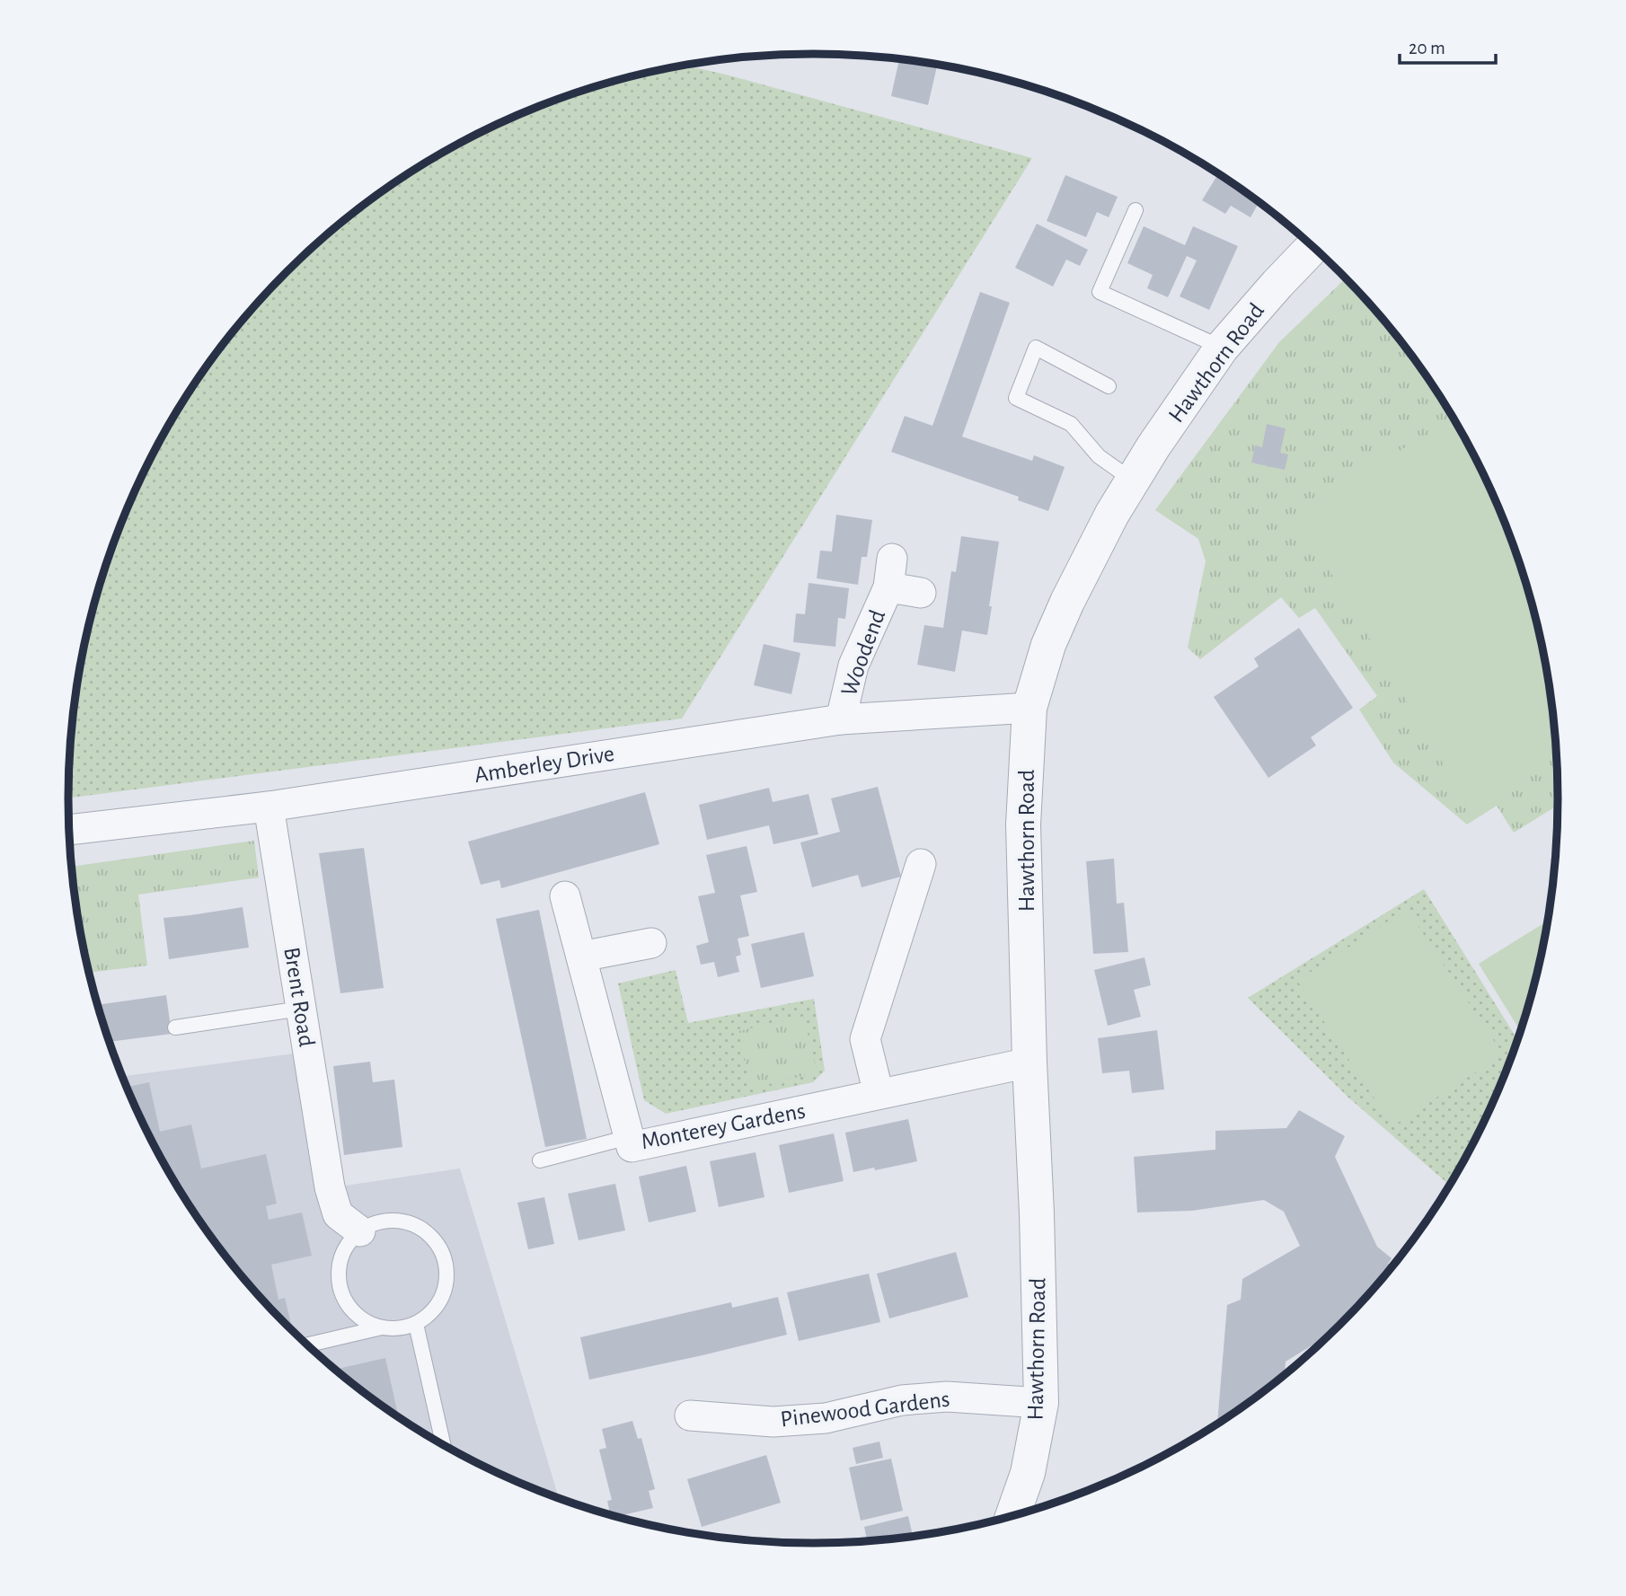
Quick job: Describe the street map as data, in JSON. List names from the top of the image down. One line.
{"streets":{"street":["Hawthorn Road","Woodend","Amberley Drive","Brent Road","Monterey Gardens","Pinewood Gardens"]},"crossings":[["Hawthorn Road","Amberley Drive"],["Hawthorn Road","Monterey Gardens"],["Hawthorn Road","Pinewood Gardens"],["Woodend","Amberley Drive"],["Amberley Drive","Brent Road"]],"scale_bar":"20 m"}
